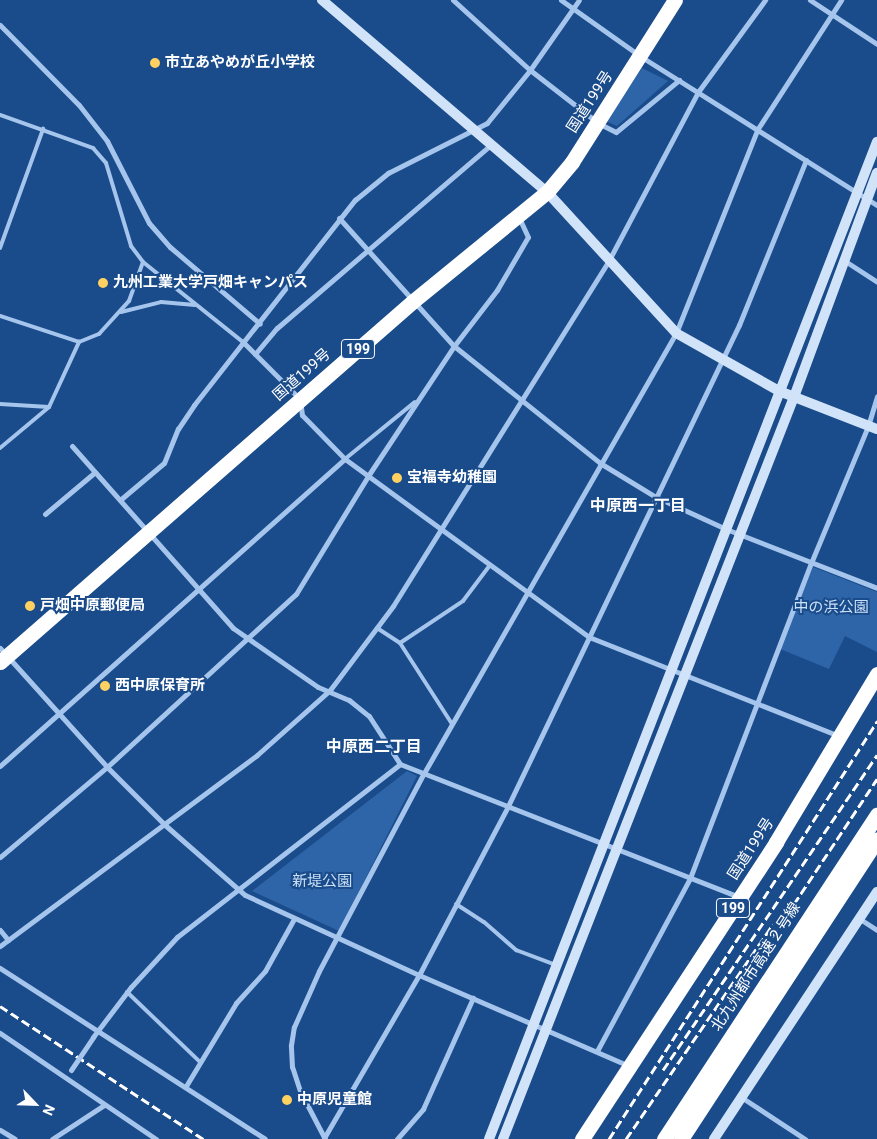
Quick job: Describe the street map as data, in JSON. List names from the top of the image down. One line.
{"streets":{"highway":["国道199号","199","北九州都市高速２号線"]},"districts":["中原西一丁目","中原西二丁目"],"parks":["中の浜公園","新堤公園"],"places":["市立あやめが丘小学校","九州工業大学戸畑キャンパス","宝福寺幼稚園","戸畑中原郵便局","西中原保育所","中原児童館"],"north":"bottom right"}
